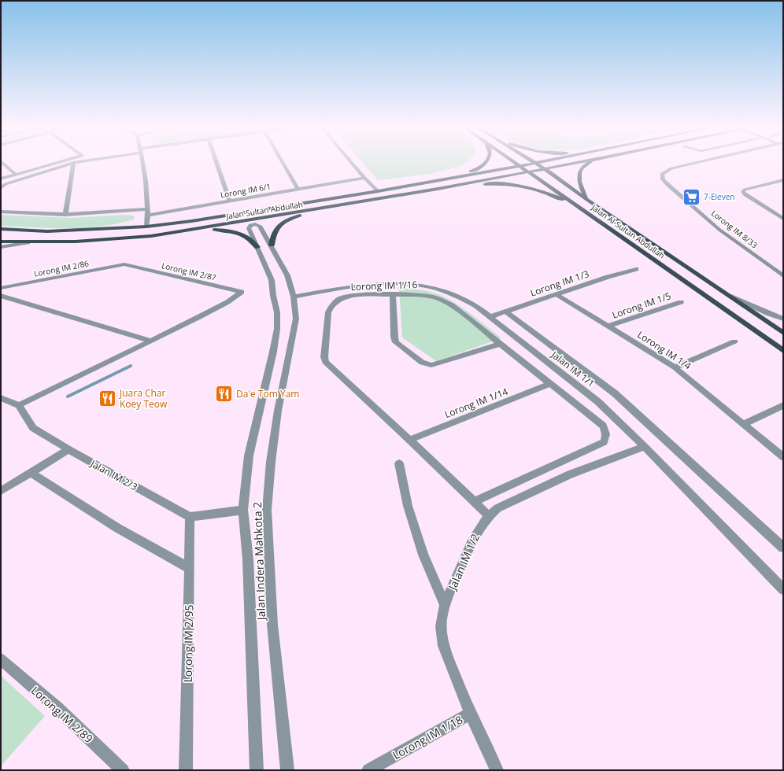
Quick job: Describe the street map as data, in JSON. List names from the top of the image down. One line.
{"streets":{"main road":["Jalan Sultan Abdullah","Jalan Al-Sultan Abdullah"],"street":["Lorong IM 6/1","Lorong IM 8/33","Lorong IM 2/86","Lorong IM 2/87","Lorong IM 1/3","Lorong IM 1/16","Lorong IM 1/5","Lorong IM 1/4","Jalan IM 1/1","Lorong IM 1/14","Jalan IM 2/3","Jalan Indera Mahkota 2","Jalan IM 1/2","Lorong IM 2/95","Lorong IM 2/89","Lorong IM 1/18"]},"crossings":[["Jalan Sultan Abdullah","Jalan Al-Sultan Abdullah"],["Lorong IM 2/86","Lorong IM 2/87"],["Lorong IM 1/3","Lorong IM 1/4"],["Lorong IM 1/3","Jalan IM 1/1"],["Lorong IM 1/16","Lorong IM 1/14"],["Lorong IM 1/16","Jalan IM 1/2"],["Lorong IM 1/5","Lorong IM 1/4"],["Jalan IM 1/1","Jalan Indera Mahkota 2"],["Jalan IM 1/1","Jalan IM 1/2"],["Jalan IM 2/3","Lorong IM 2/95"],["Jalan IM 1/2","Lorong IM 1/18"]],"places":{"supermarket":["7-Eleven"],"restaurant":["Da'e Tom Yam","Juara Char Koey Teow"]}}
